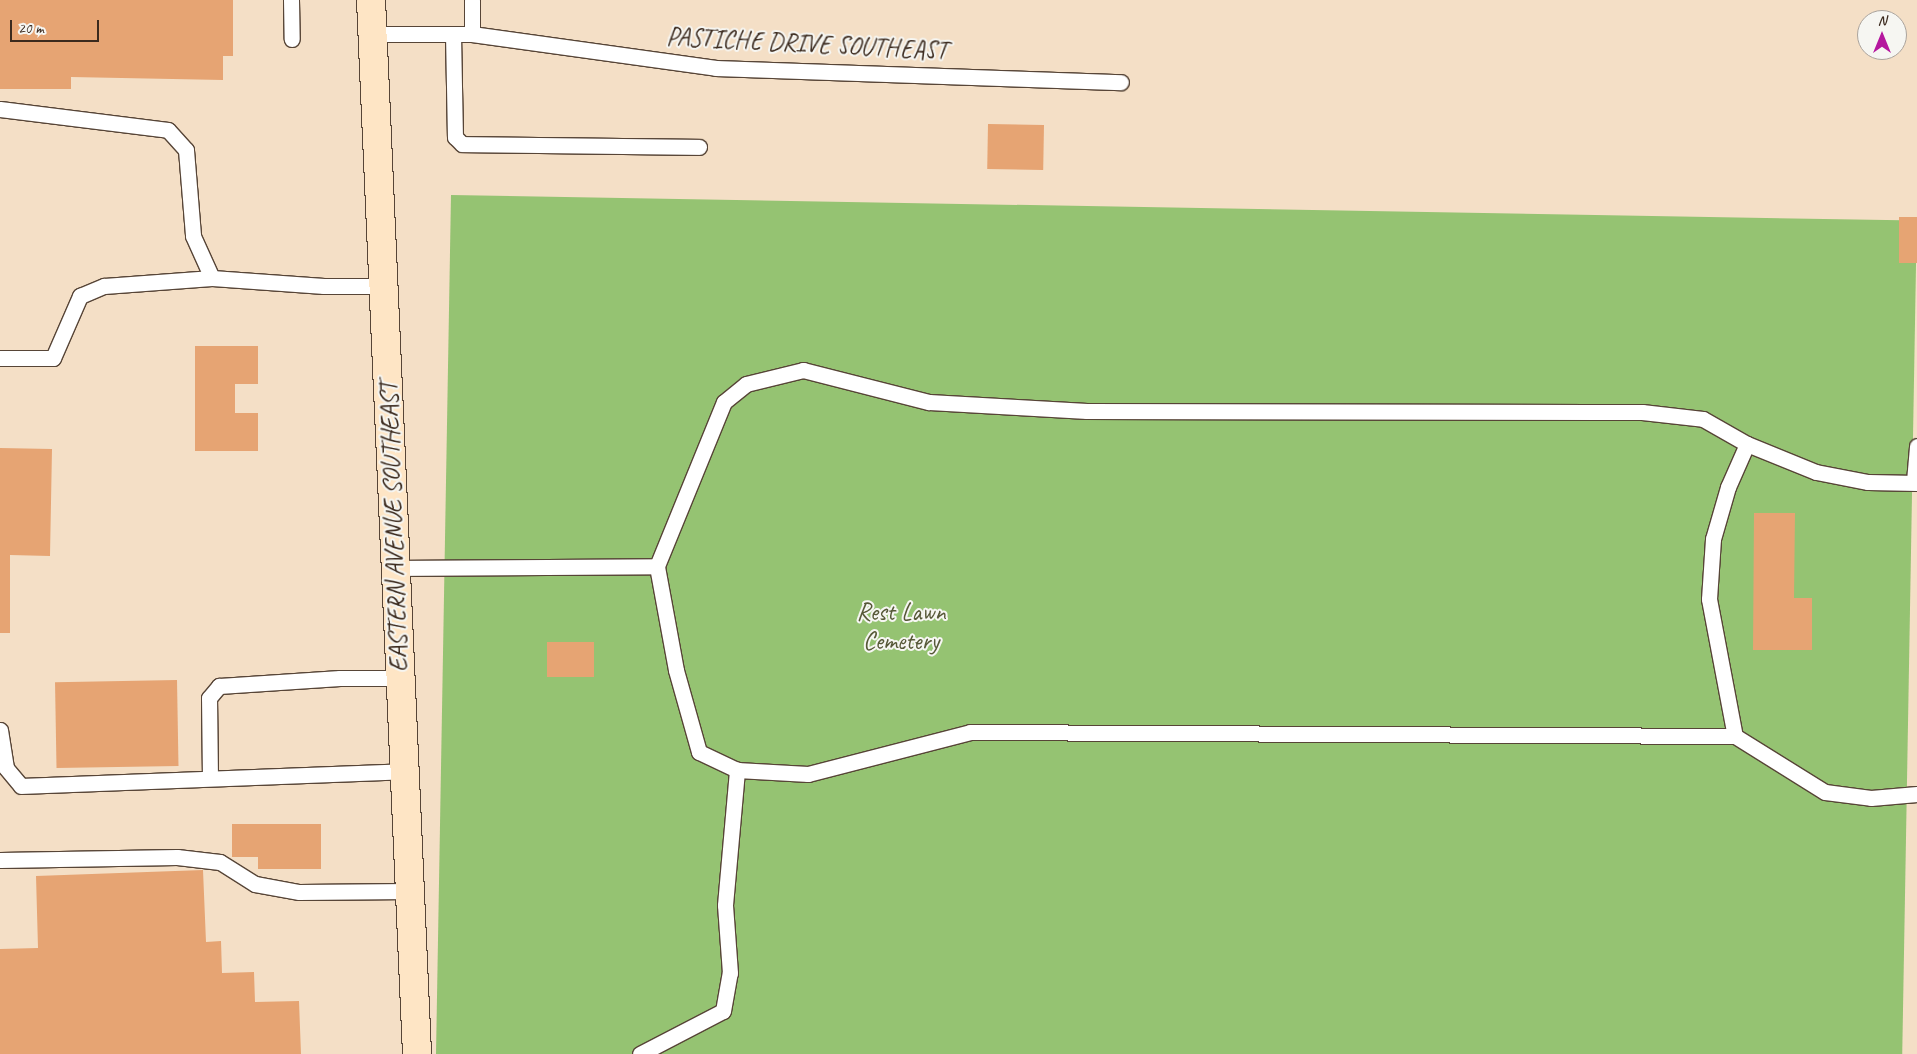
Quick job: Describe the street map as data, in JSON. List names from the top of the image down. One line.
{"streets":{"main road":["EASTERN AVENUE SOUTHEAST"],"lane":["PASTICHE DRIVE SOUTHEAST"]},"crossings":[["PASTICHE DRIVE SOUTHEAST","EASTERN AVENUE SOUTHEAST"]],"parks":["Rest Lawn Cemetery"],"scale_bar":"20 m","north":"top"}
